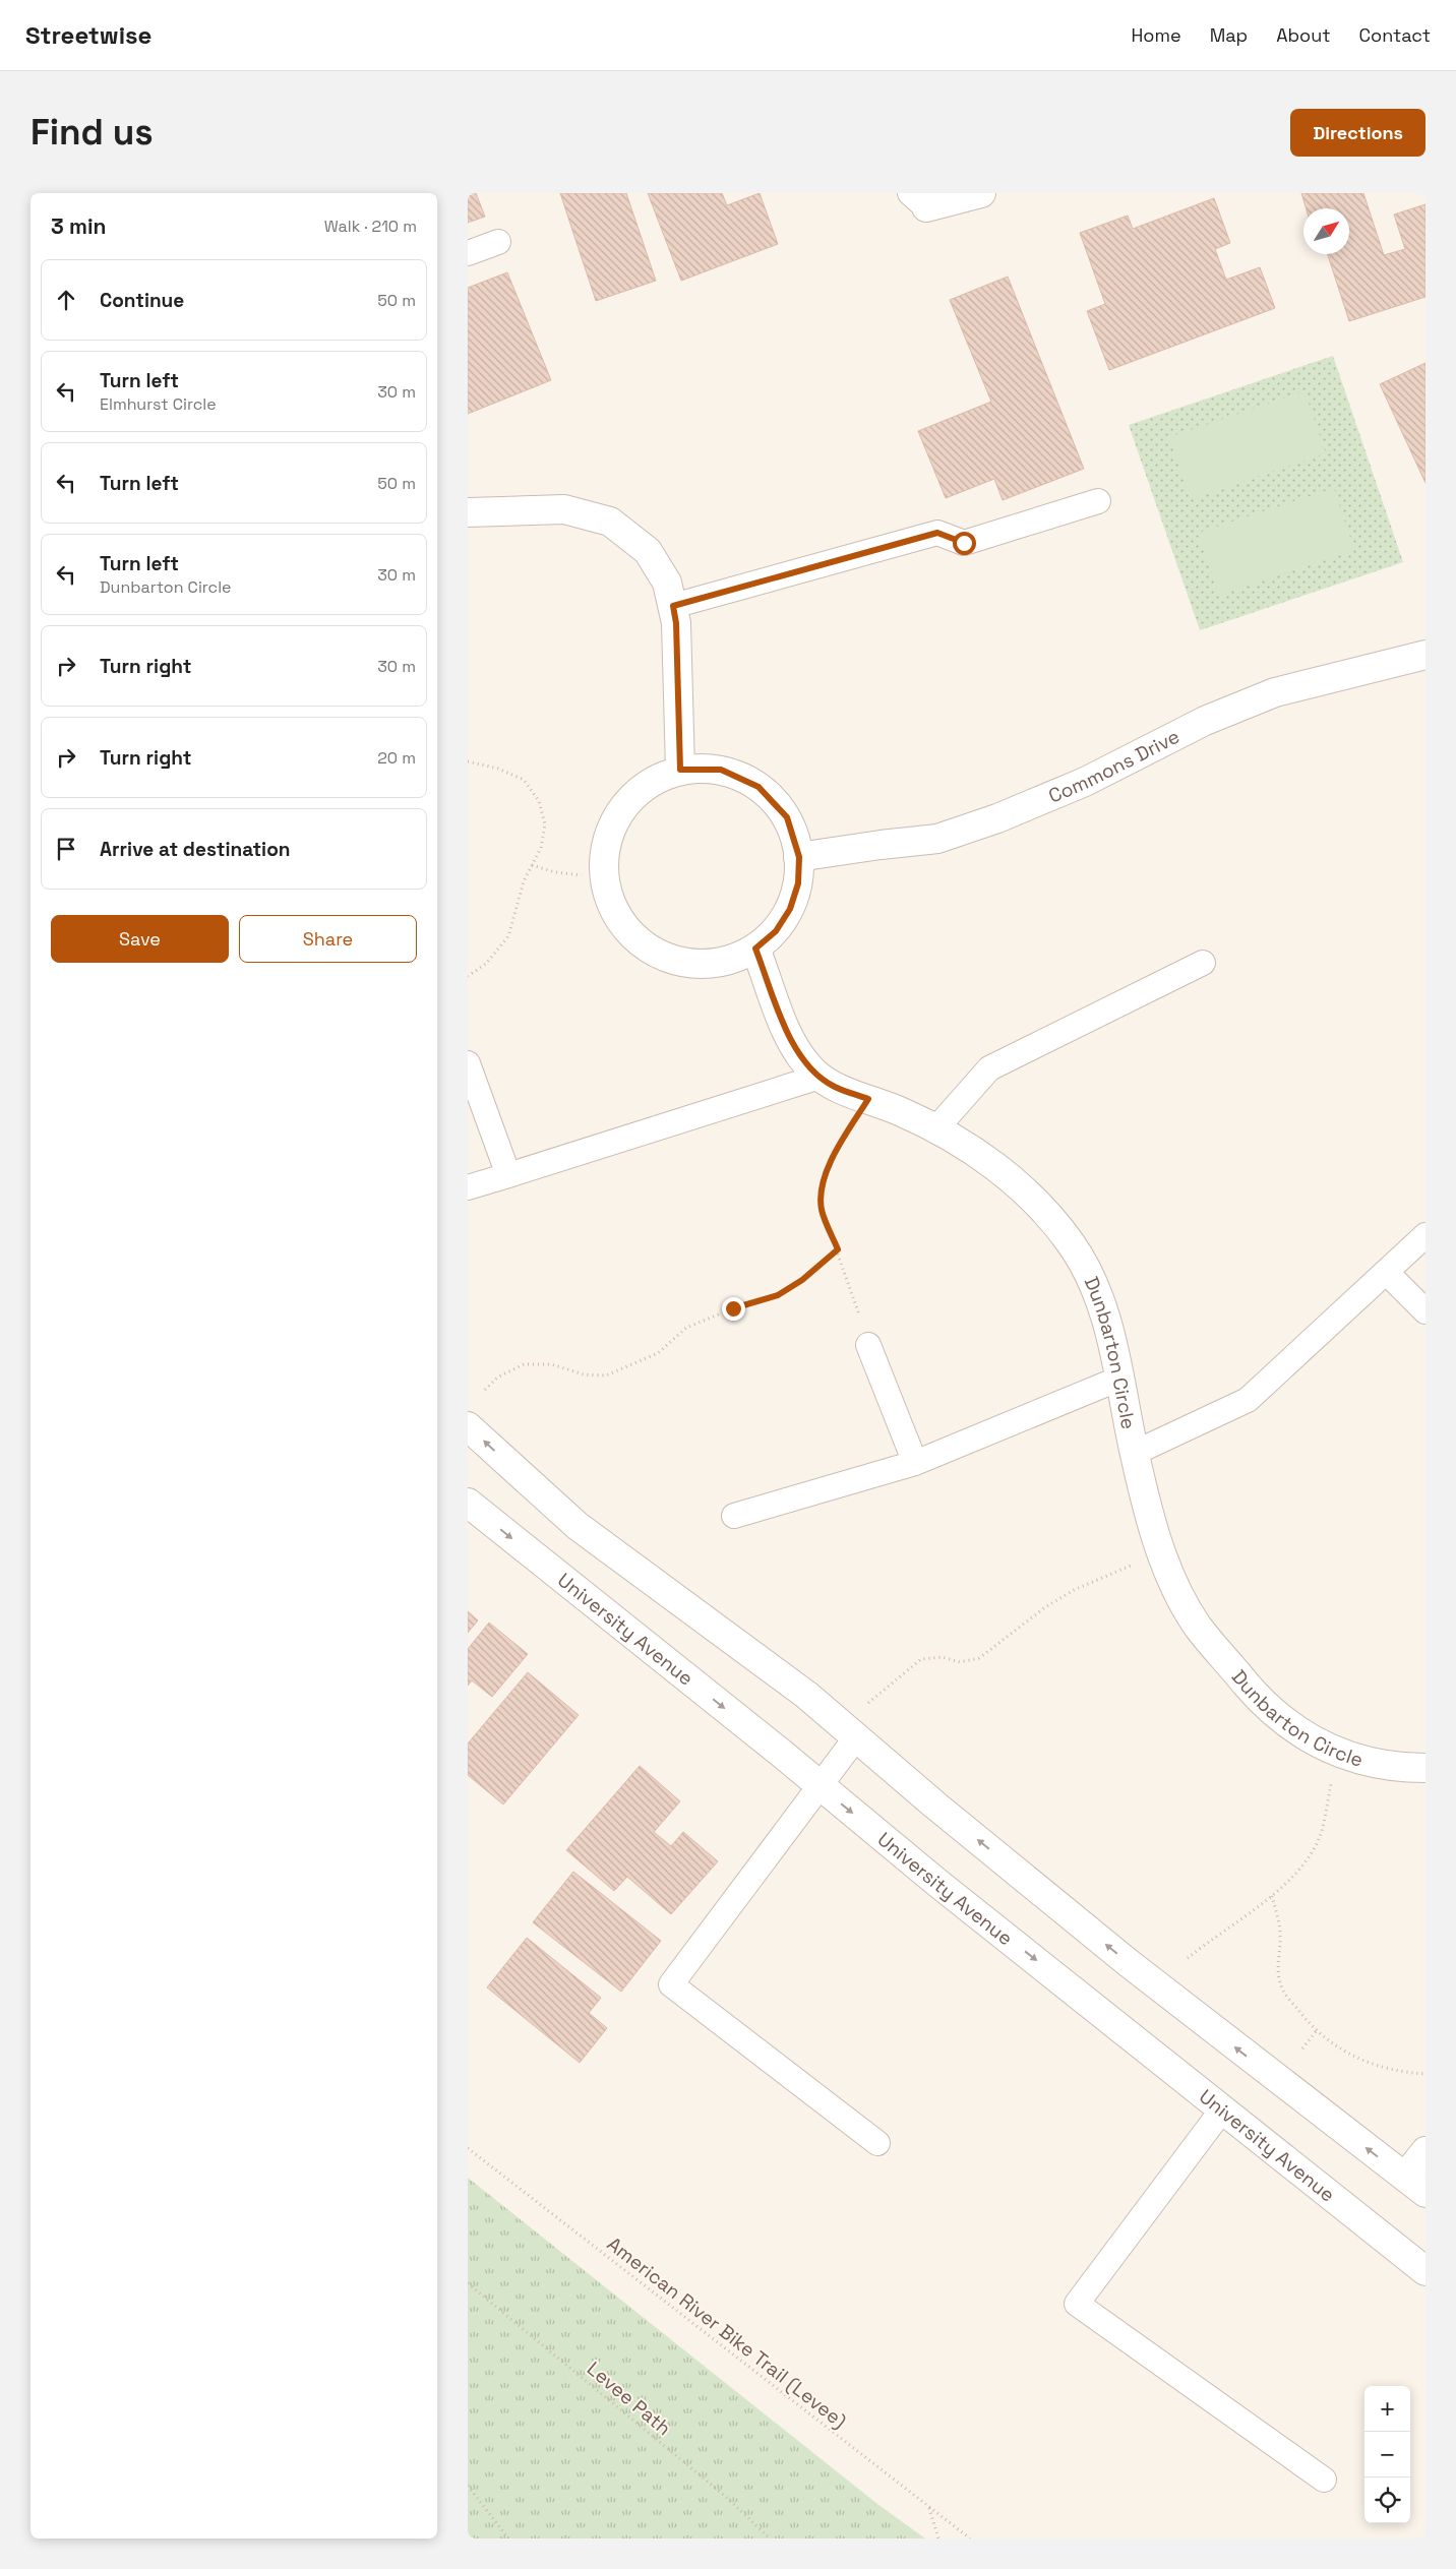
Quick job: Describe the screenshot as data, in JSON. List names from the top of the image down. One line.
{"streets":{"street":["Commons Drive","Dunbarton Circle","University Avenue"],"path":["American River Bike Trail (Levee)","Levee Path"]},"north":"top right","page":{"header":"Streetwise","nav":["Home","Map","About","Contact"],"buttons":["Directions",["Save","Share"]],"title":"Find us","heading":["3 min","Walk · 210 m"],"list":[["Continue","50 m"],["Turn left","Elmhurst Circle","30 m"],["Turn left","50 m"],["Turn left","Dunbarton Circle","30 m"],["Turn right","30 m"],["Turn right","20 m"],"Arrive at destination"],"map_buttons":["+","−"]}}
